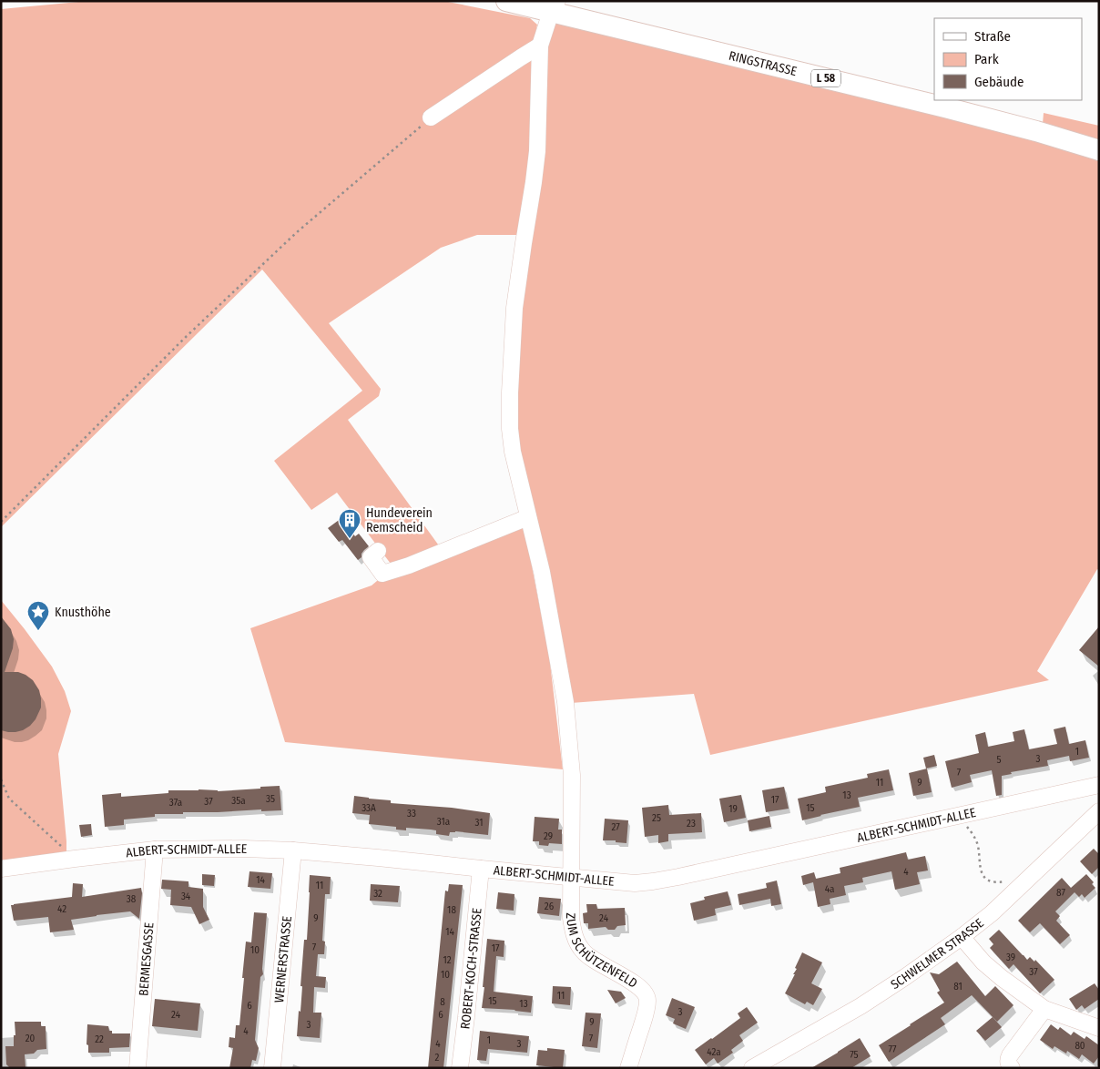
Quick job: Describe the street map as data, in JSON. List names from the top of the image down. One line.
{"streets":{"main road":["RINGSTRASSE","L 58"],"street":["ALBERT-SCHMIDT-ALLEE","ZUM SCHÜTZENFELD","SCHWELMER STRASSE","BERMESGASSE","WERNERSTRASSE","ROBERT-KOCH-STRASSE"]},"crossings":[["ALBERT-SCHMIDT-ALLEE","ZUM SCHÜTZENFELD"],["ALBERT-SCHMIDT-ALLEE","BERMESGASSE"],["ALBERT-SCHMIDT-ALLEE","WERNERSTRASSE"],["ALBERT-SCHMIDT-ALLEE","ROBERT-KOCH-STRASSE"]],"places":{"building":["Hundeverein Remscheid"],"place":["Knusthöhe"]},"house_numbers":["1","3","5","7","11","9","13","35","17","35a","37","37a","33A","15","19","33","25","31a","31","23","27","29","4","14","11","4a","87","32","34","38","26","42","18","9","24","14","7","17","10","39","12","37","10","81","11","15","8","13","6","3","24","6","9","3","4","20","7","22","1","4","3","80","77","42a","75","2"],"legend":["Straße","Park","Gebäude"]}
